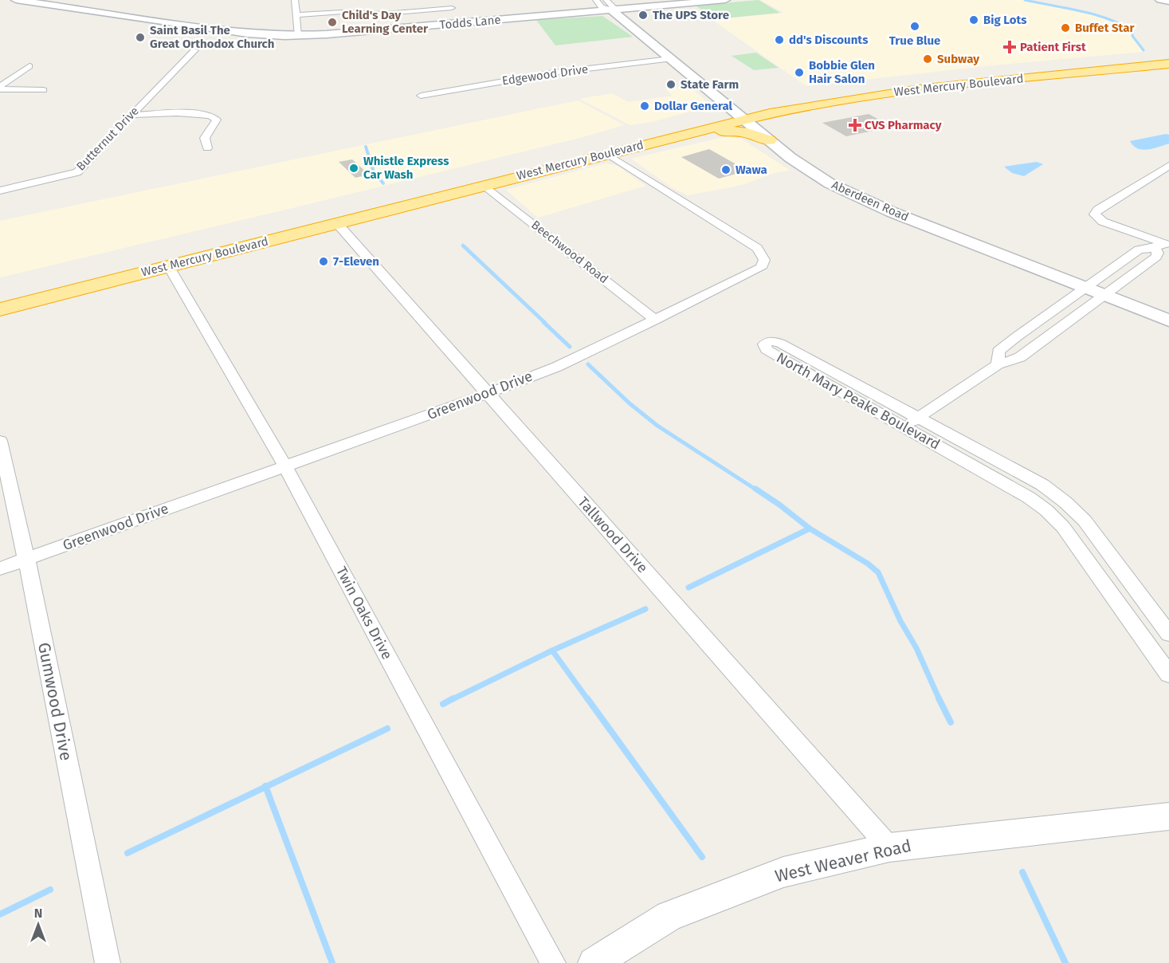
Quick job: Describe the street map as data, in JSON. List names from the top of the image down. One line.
{"streets":{"highway":["West Mercury Boulevard"],"main road":["Todds Lane","Aberdeen Road"],"street":["Edgewood Drive","Butternut Drive","Beechwood Road","Greenwood Drive","North Mary Peake Boulevard","Tallwood Drive","Twin Oaks Drive","Gumwood Drive","West Weaver Road"]},"crossings":[["Todds Lane","Aberdeen Road"],["Edgewood Drive","Aberdeen Road"],["West Mercury Boulevard","Aberdeen Road"],["West Mercury Boulevard","Beechwood Road"],["West Mercury Boulevard","Greenwood Drive"],["West Mercury Boulevard","Tallwood Drive"],["West Mercury Boulevard","Twin Oaks Drive"],["Beechwood Road","Greenwood Drive"],["Greenwood Drive","Tallwood Drive"],["Greenwood Drive","Twin Oaks Drive"],["Greenwood Drive","Gumwood Drive"],["Tallwood Drive","West Weaver Road"]],"places":{"other":["The UPS Store","Big Lots","Child's Day Learning Center","True Blue","Buffet Star","Saint Basil The Great Orthodox Church","dd's Discounts","Subway","Bobbie Glen Hair Salon","State Farm","Dollar General","Whistle Express Car Wash","Wawa","7-Eleven"],"health":["Patient First","CVS Pharmacy"]},"north":"top"}
